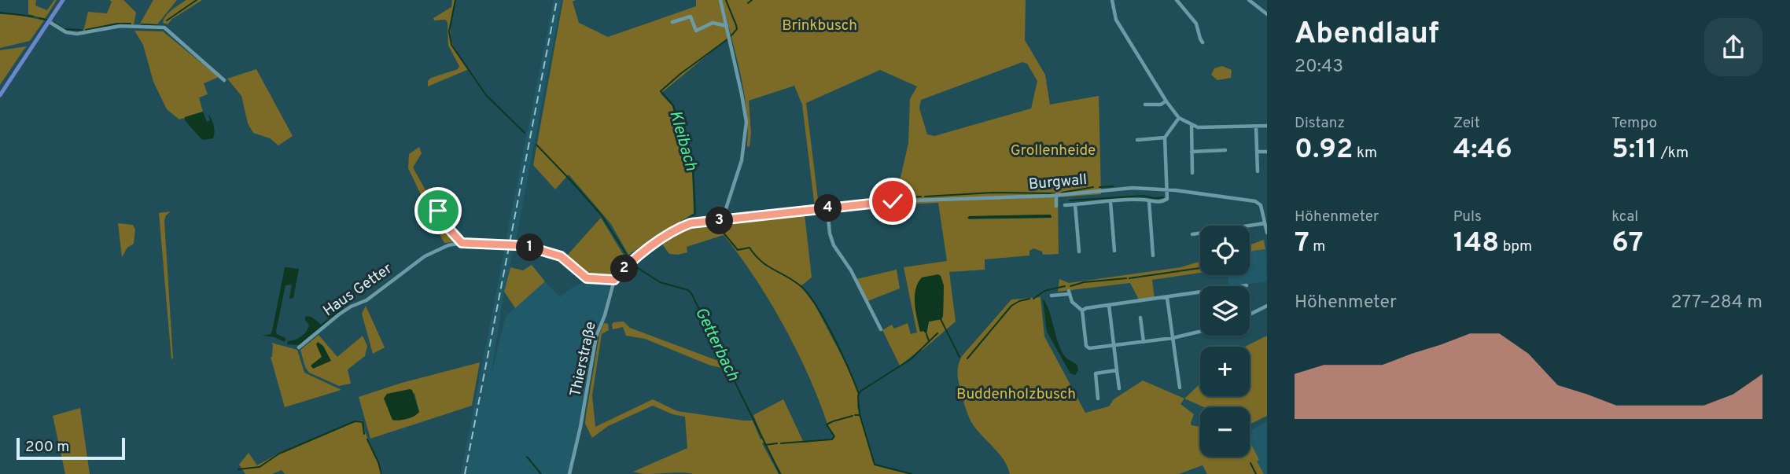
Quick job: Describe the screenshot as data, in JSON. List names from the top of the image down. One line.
{"streets":{"street":["Burgwall","Haus Getter","Thierstraße"]},"crossings":[["Burgwall","Thierstraße"],["Haus Getter","Thierstraße"]],"water":["Kleibach","Getterbach"],"parks":["Brinkbusch","Grollenheide","Buddenholzbusch"],"scale_bar":"200 m","page":{"heading":["Abendlauf","20:43"],"stats":[["Distanz","0.92 km"],["Zeit","4:46"],["Tempo","5:11 /km"],["Höhenmeter","7 m"],["Puls","148 bpm"],["kcal","67"]],"pins":["4","3","1","2"],"map_buttons":["+","−"],"chart":["Höhenmeter","277–284 m"],"scale":"200 m"}}
